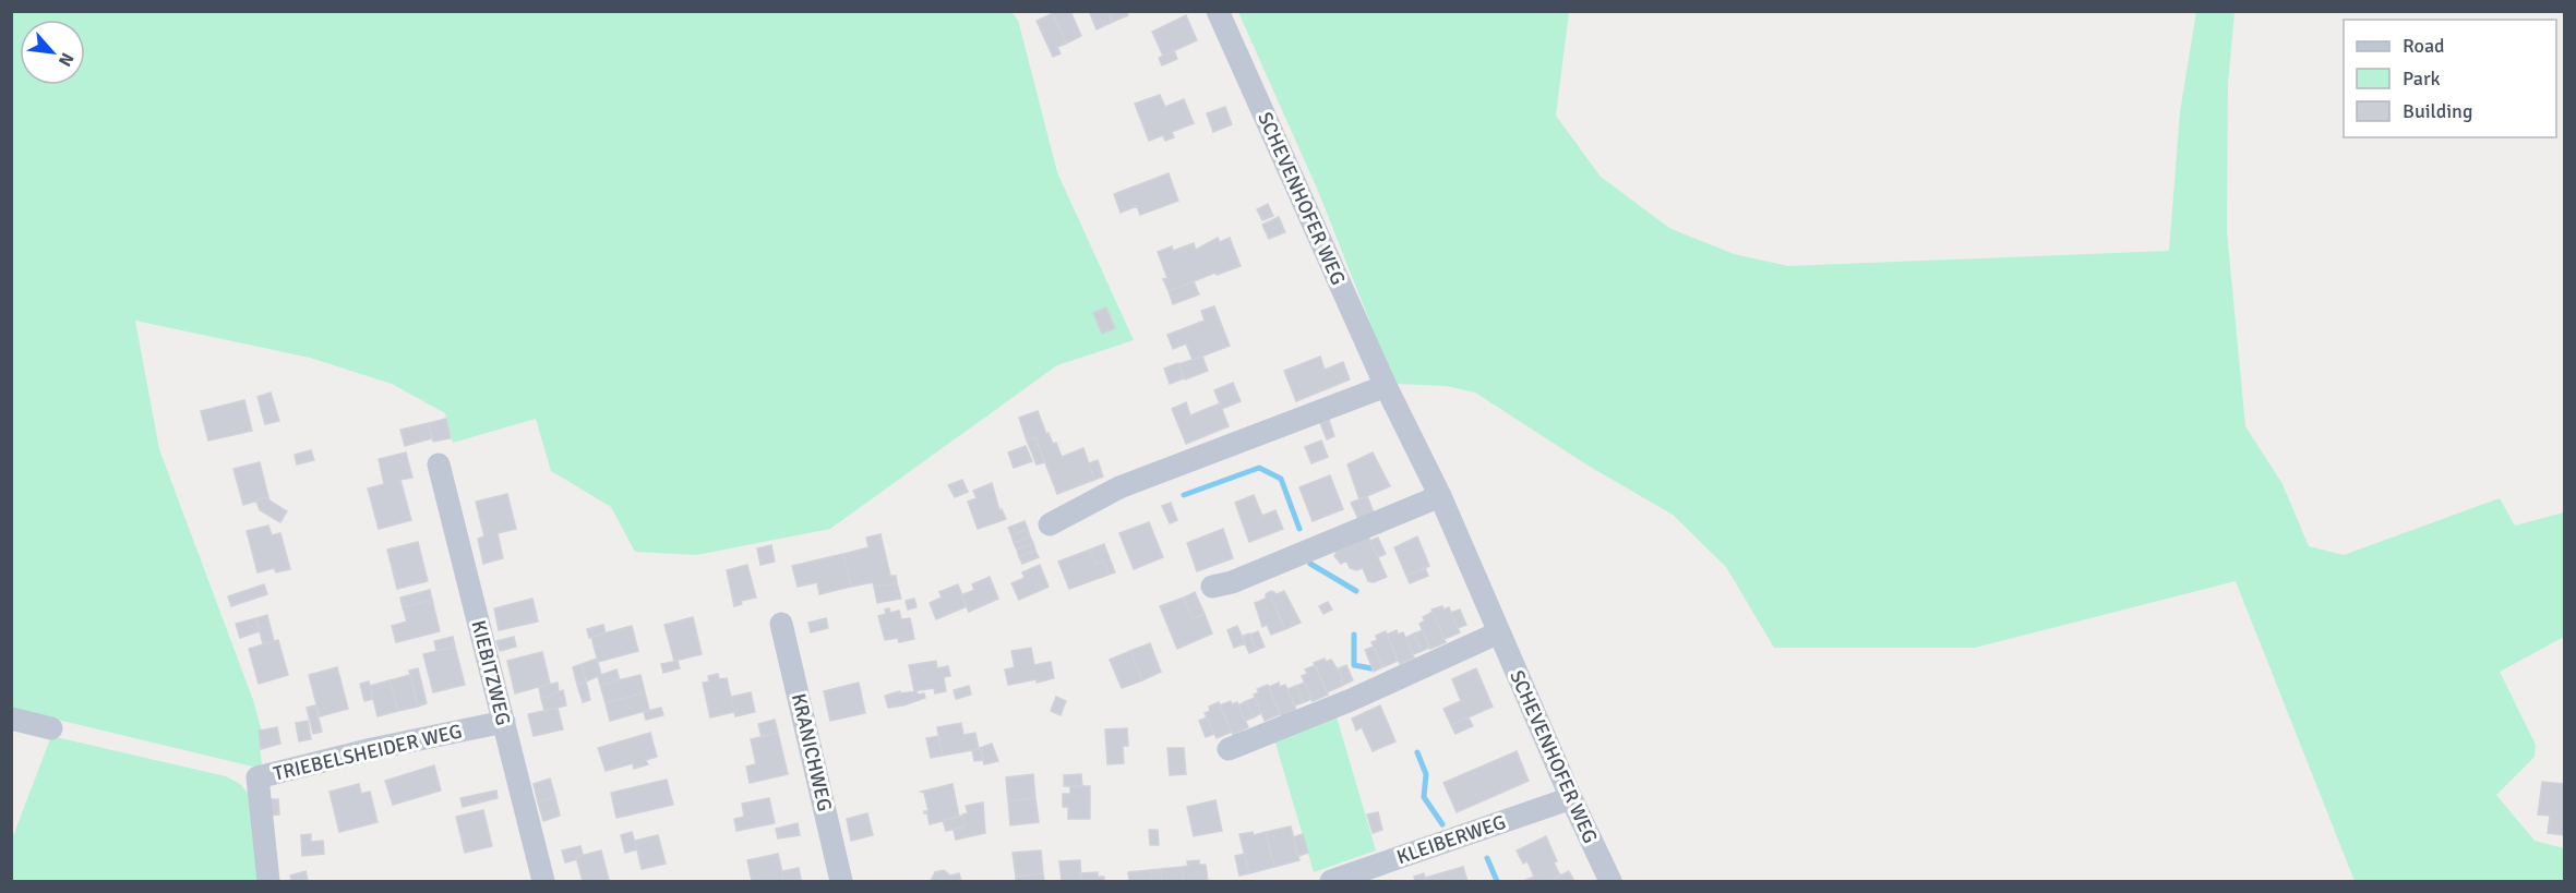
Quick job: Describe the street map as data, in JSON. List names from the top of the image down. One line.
{"streets":{"street":["SCHEVENHOFER WEG","KIEBITZWEG","TRIEBELSHEIDER WEG","KRANICHWEG","KLEIBERWEG"]},"crossings":[["SCHEVENHOFER WEG","KLEIBERWEG"],["KIEBITZWEG","TRIEBELSHEIDER WEG"]],"legend":["Road","Park","Building"],"north":"bottom right"}
